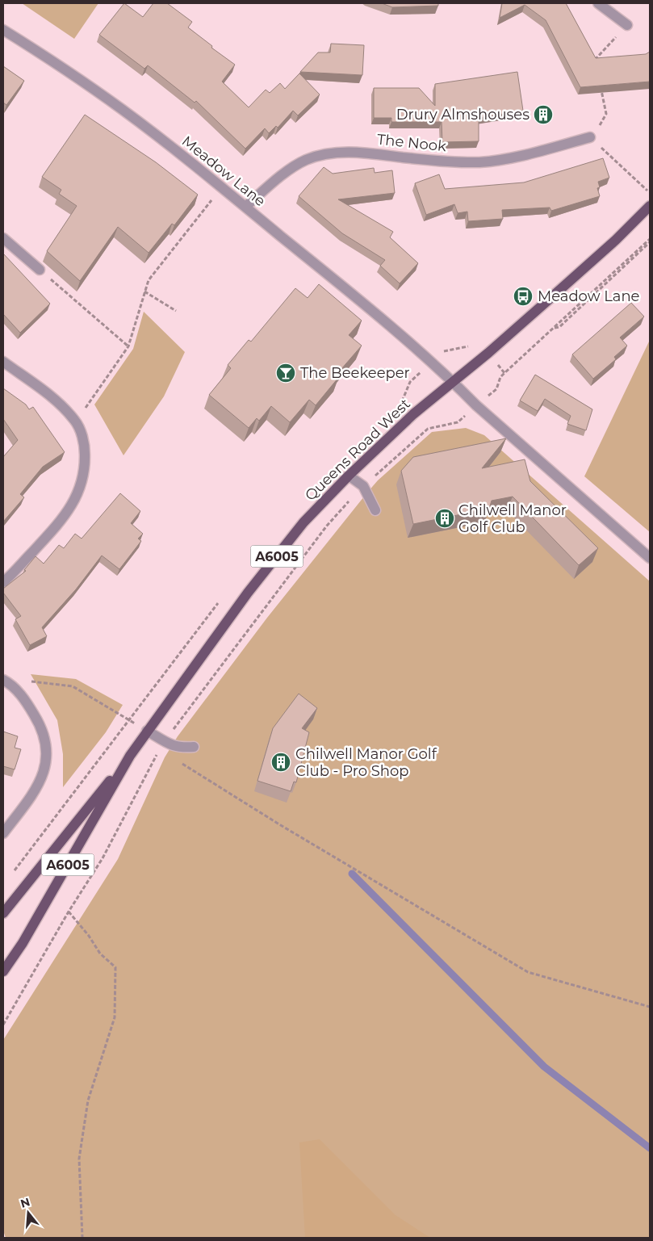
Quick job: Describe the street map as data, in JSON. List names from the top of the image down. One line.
{"streets":{"main road":["Queens Road West","A6005"],"street":["The Nook","Meadow Lane"]},"crossings":[["The Nook","Meadow Lane"],["Meadow Lane","Queens Road West"]],"places":{"building":["Drury Almshouses","Chilwell Manor Golf Club","Chilwell Manor Golf Club - Pro Shop"],"bus stop":["Meadow Lane"],"bar":["The Beekeeper"]},"north":"top"}
